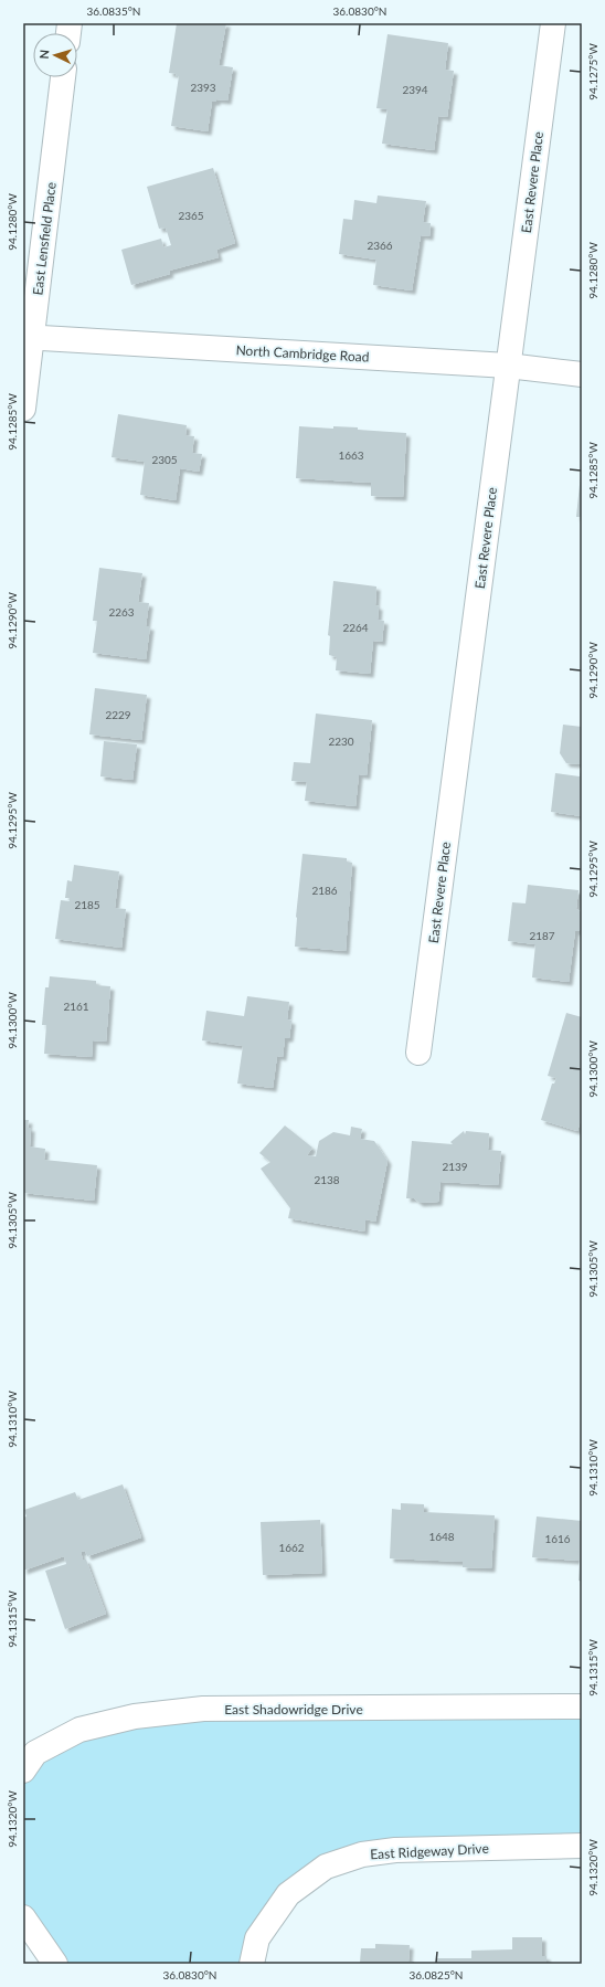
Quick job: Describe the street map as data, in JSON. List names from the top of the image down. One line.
{"streets":{"street":["East Revere Place","East Lensfield Place","North Cambridge Road","East Shadowridge Drive","East Ridgeway Drive"]},"crossings":[["East Revere Place","North Cambridge Road"],["East Lensfield Place","North Cambridge Road"]],"house_numbers":["2393","2394","2365","2366","1663","2305","2263","2264","2229","2230","2186","2185","2187","2161","2139","2138","1648","1616","1662"],"north":"left","coordinates":["36.0835°N","36.0830°N","94.1275°W","94.1280°W","94.1285°W","94.1290°W","94.1295°W","94.1300°W","94.1305°W","94.1310°W","94.1315°W","94.1320°W","36.0825°N"]}
